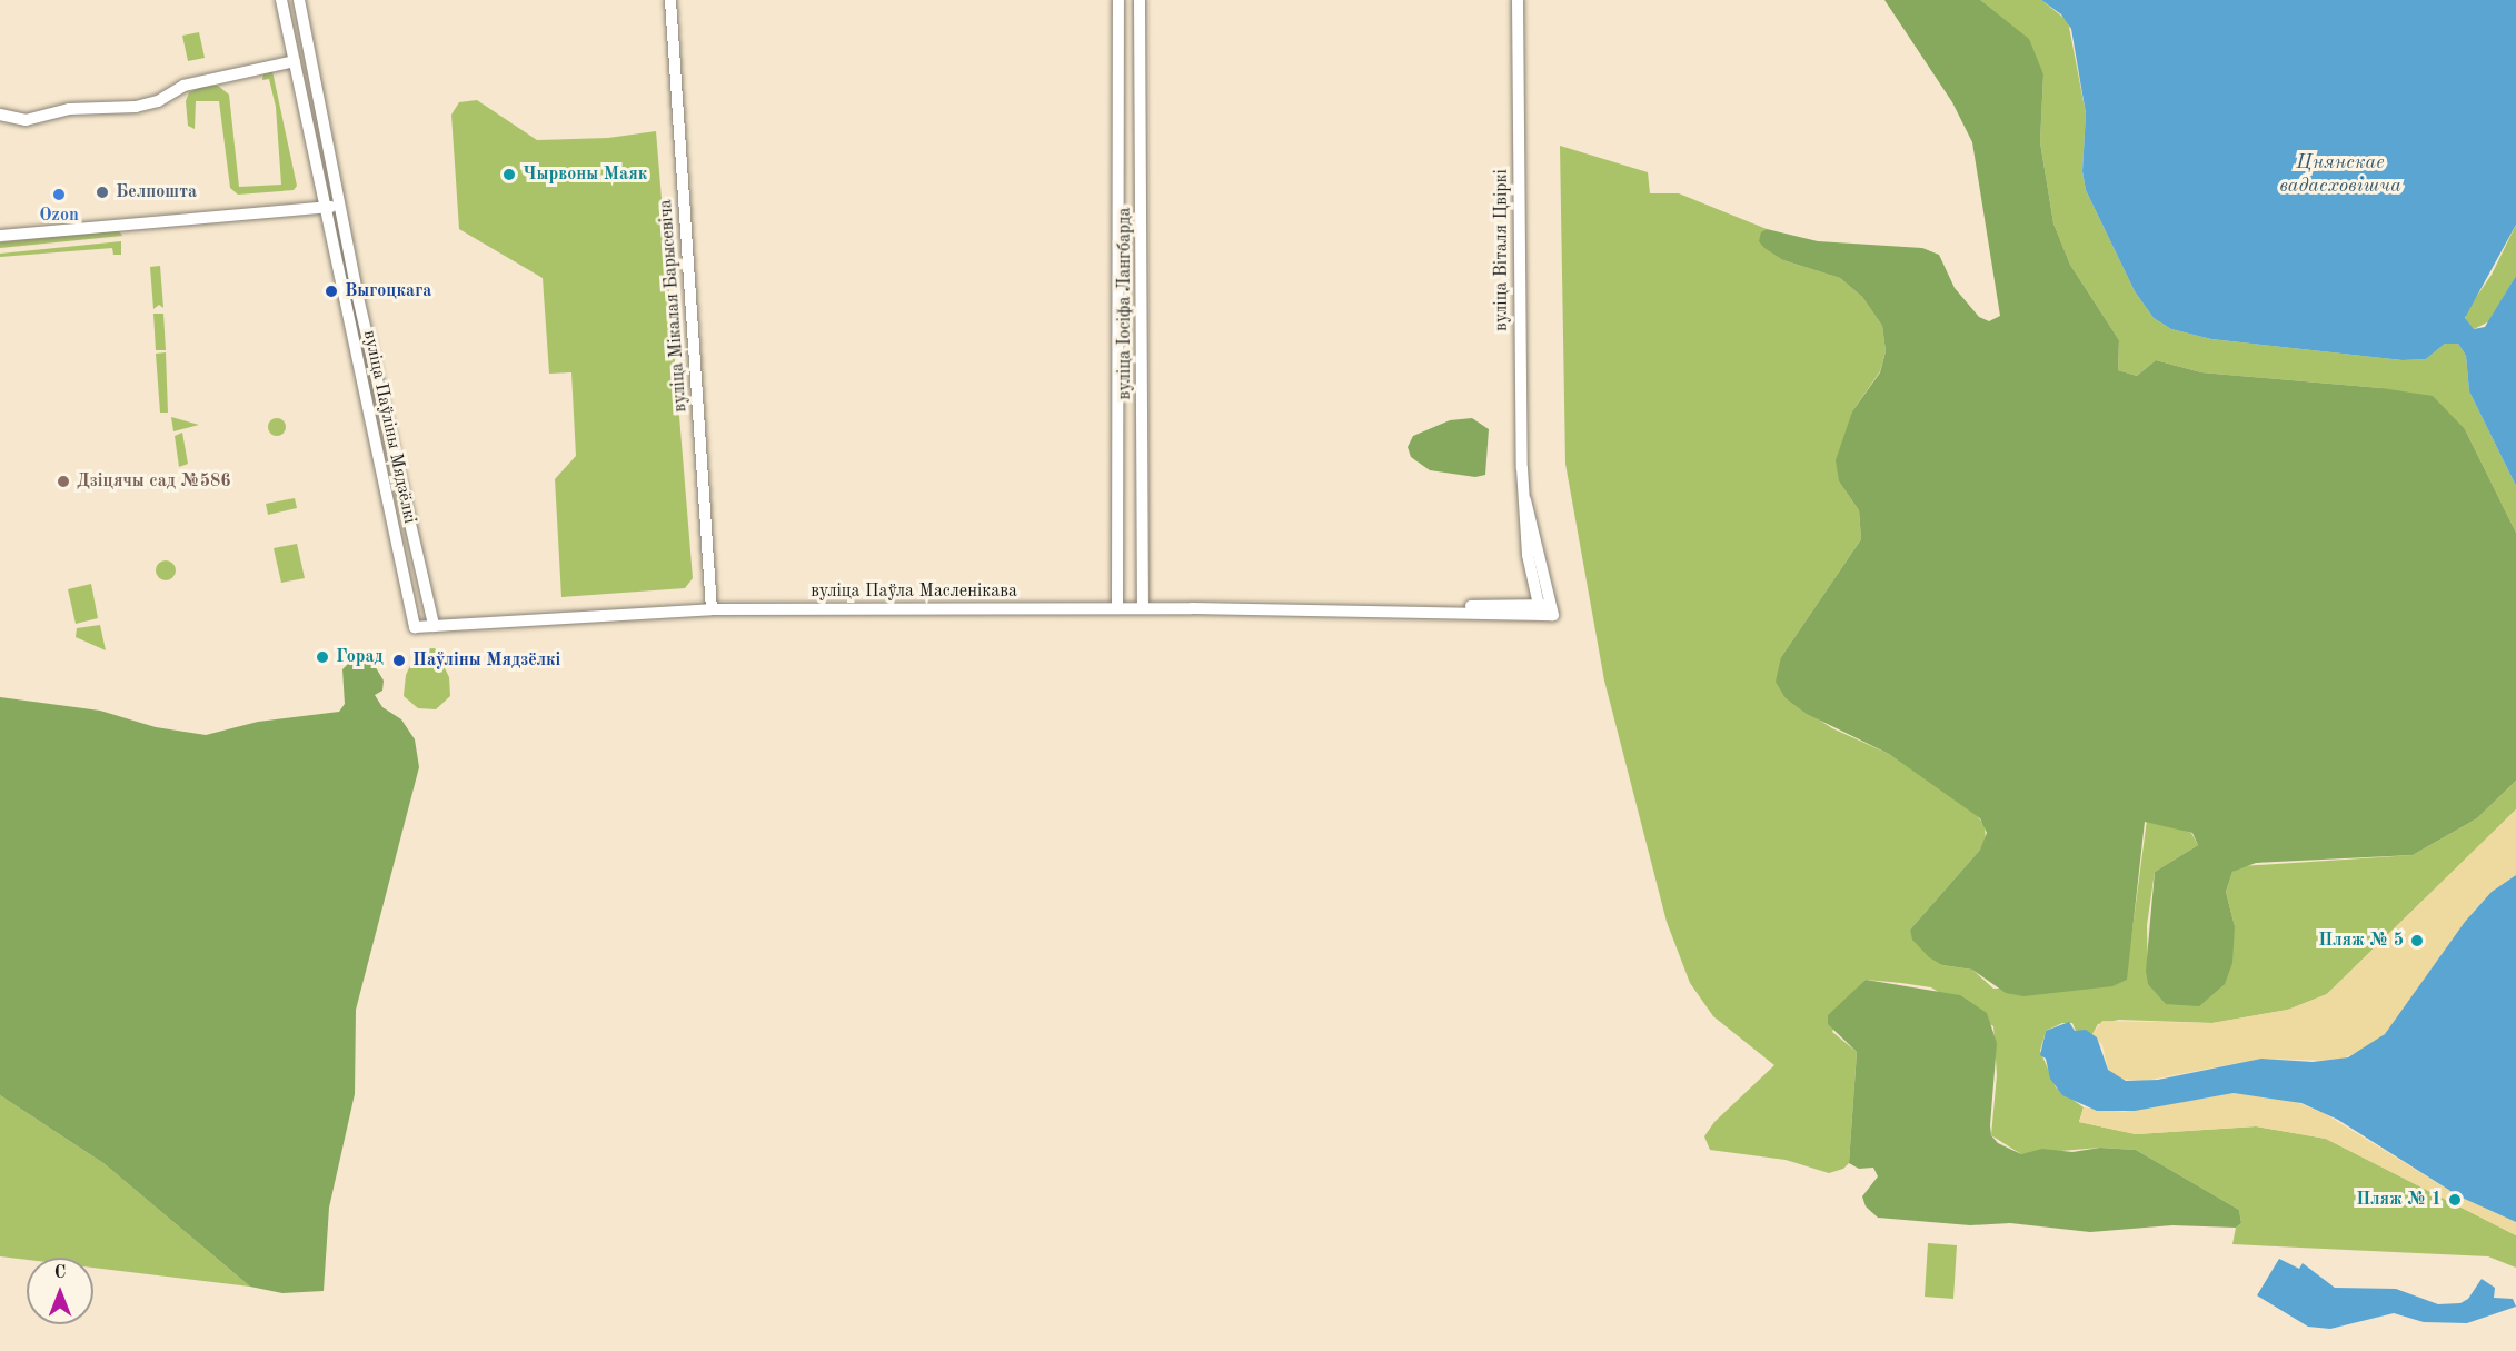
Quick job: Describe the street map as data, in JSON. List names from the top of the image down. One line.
{"streets":{"street":["вуліца Віталя Цвіркі","вуліца Іосіфа Лангбарда","вуліца Мікалая Барысевіча","вуліца Паўліны Мядзёлкі","вуліца Паўла Масленікава"]},"crossings":[["вуліца Віталя Цвіркі","вуліца Паўла Масленікава"],["вуліца Іосіфа Лангбарда","вуліца Паўла Масленікава"],["вуліца Мікалая Барысевіча","вуліца Паўла Масленікава"],["вуліца Паўліны Мядзёлкі","вуліца Паўла Масленікава"]],"water":["Цнянскае вадасховішча"],"places":["Чырвоны Маяк","Белпошта","Ozon","Выгоцкага","Дзіцячы сад №586","Горад","Паўліны Мядзёлкі","Пляж № 5","Пляж № 1"],"north":"top"}
